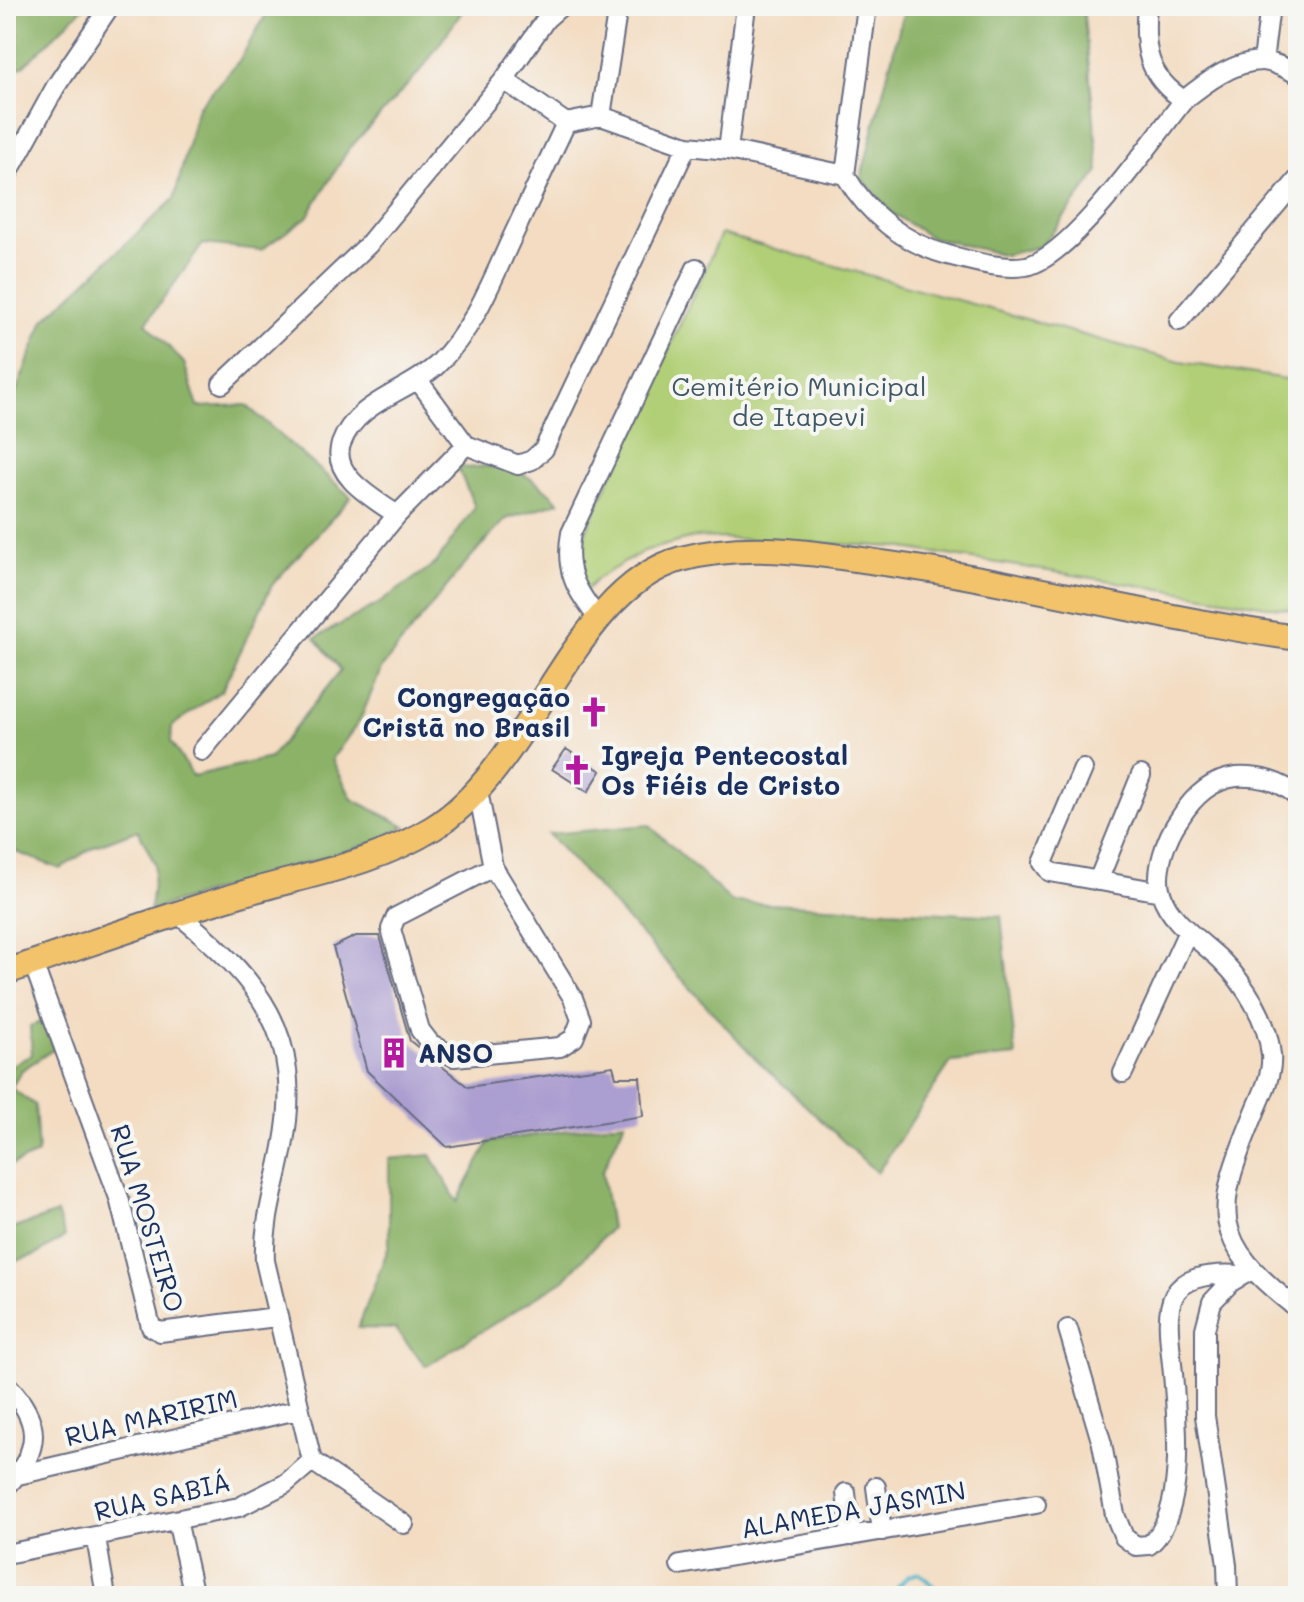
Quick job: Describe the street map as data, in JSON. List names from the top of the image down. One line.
{"streets":{"street":["RUA MOSTEIRO","RUA MARIRIM","RUA SABIÁ","ALAMEDA JASMIN"]},"parks":["Cemitério Municipal de Itapevi"],"places":{"church":["Congregação Cristã no Brasil","Igreja Pentecostal Os Fiéis de Cristo"],"building":["ANSO"]}}
